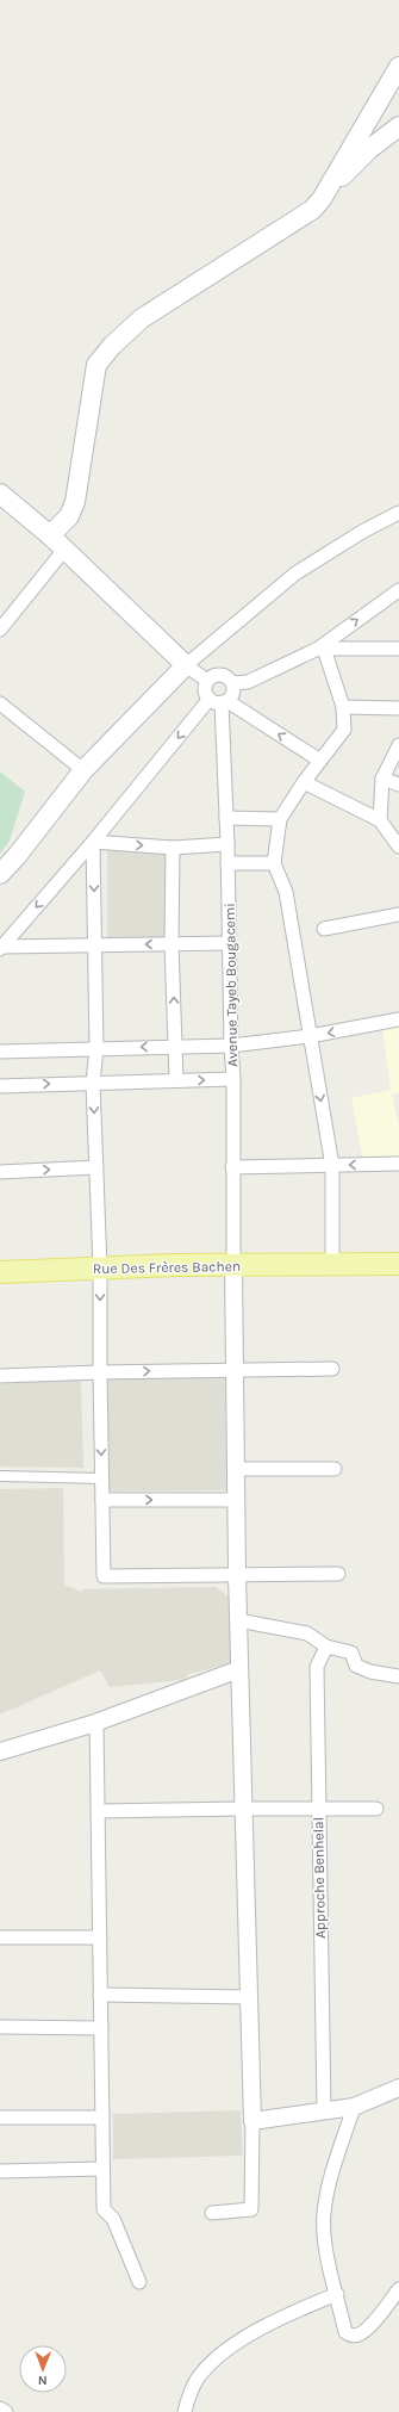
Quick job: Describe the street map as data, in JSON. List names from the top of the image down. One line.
{"streets":{"main road":["Rue Des Frères Bachen"],"street":["Avenue Tayeb Bougacemi","Approche Benhelal"]},"crossings":[["Avenue Tayeb Bougacemi","Rue Des Frères Bachen"]],"north":"bottom"}
